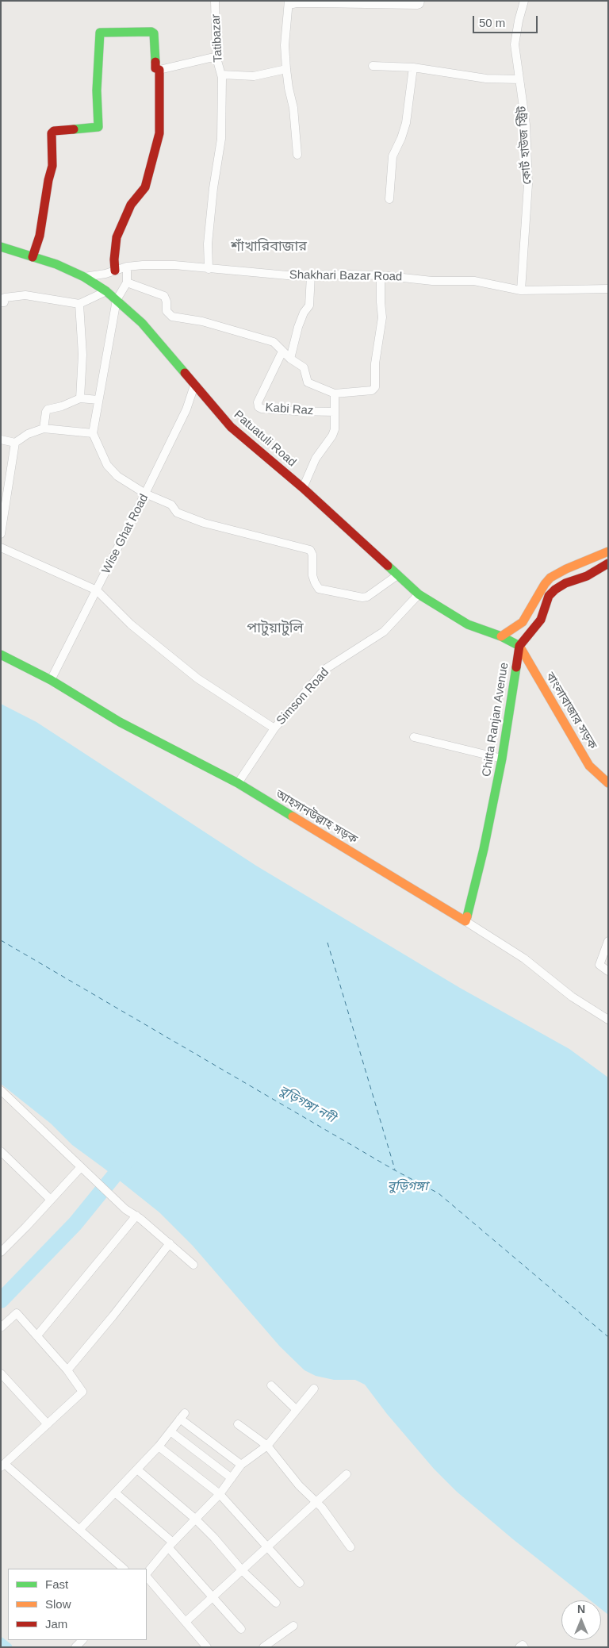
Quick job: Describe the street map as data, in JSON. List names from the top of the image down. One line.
{"streets":{"street":["Tatibazar","কোর্ট হাউজ স্ট্রিট","Shakhari Bazar Road","Kabi Raz","Patuatuli Road","Wise Ghat Road","Simson Road","বাংলাবাজার সড়ক","Chitta Ranjan Avenue","আহসানউল্লাহ সড়ক"]},"crossings":[["Tatibazar","Shakhari Bazar Road"],["কোর্ট হাউজ স্ট্রিট","Shakhari Bazar Road"],["Shakhari Bazar Road","Patuatuli Road"],["Patuatuli Road","Wise Ghat Road"],["Patuatuli Road","Simson Road"],["Patuatuli Road","বাংলাবাজার সড়ক"],["Patuatuli Road","Chitta Ranjan Avenue"],["Wise Ghat Road","আহসানউল্লাহ সড়ক"],["Simson Road","আহসানউল্লাহ সড়ক"],["বাংলাবাজার সড়ক","Chitta Ranjan Avenue"],["Chitta Ranjan Avenue","আহসানউল্লাহ সড়ক"]],"districts":["শাঁখারিবাজার","পাটুয়াটুলি"],"water":["বুড়িগঙ্গা নদী","বুড়িগঙ্গা"],"legend":["Fast","Slow","Jam"],"scale_bar":"50 m","north":"top"}
